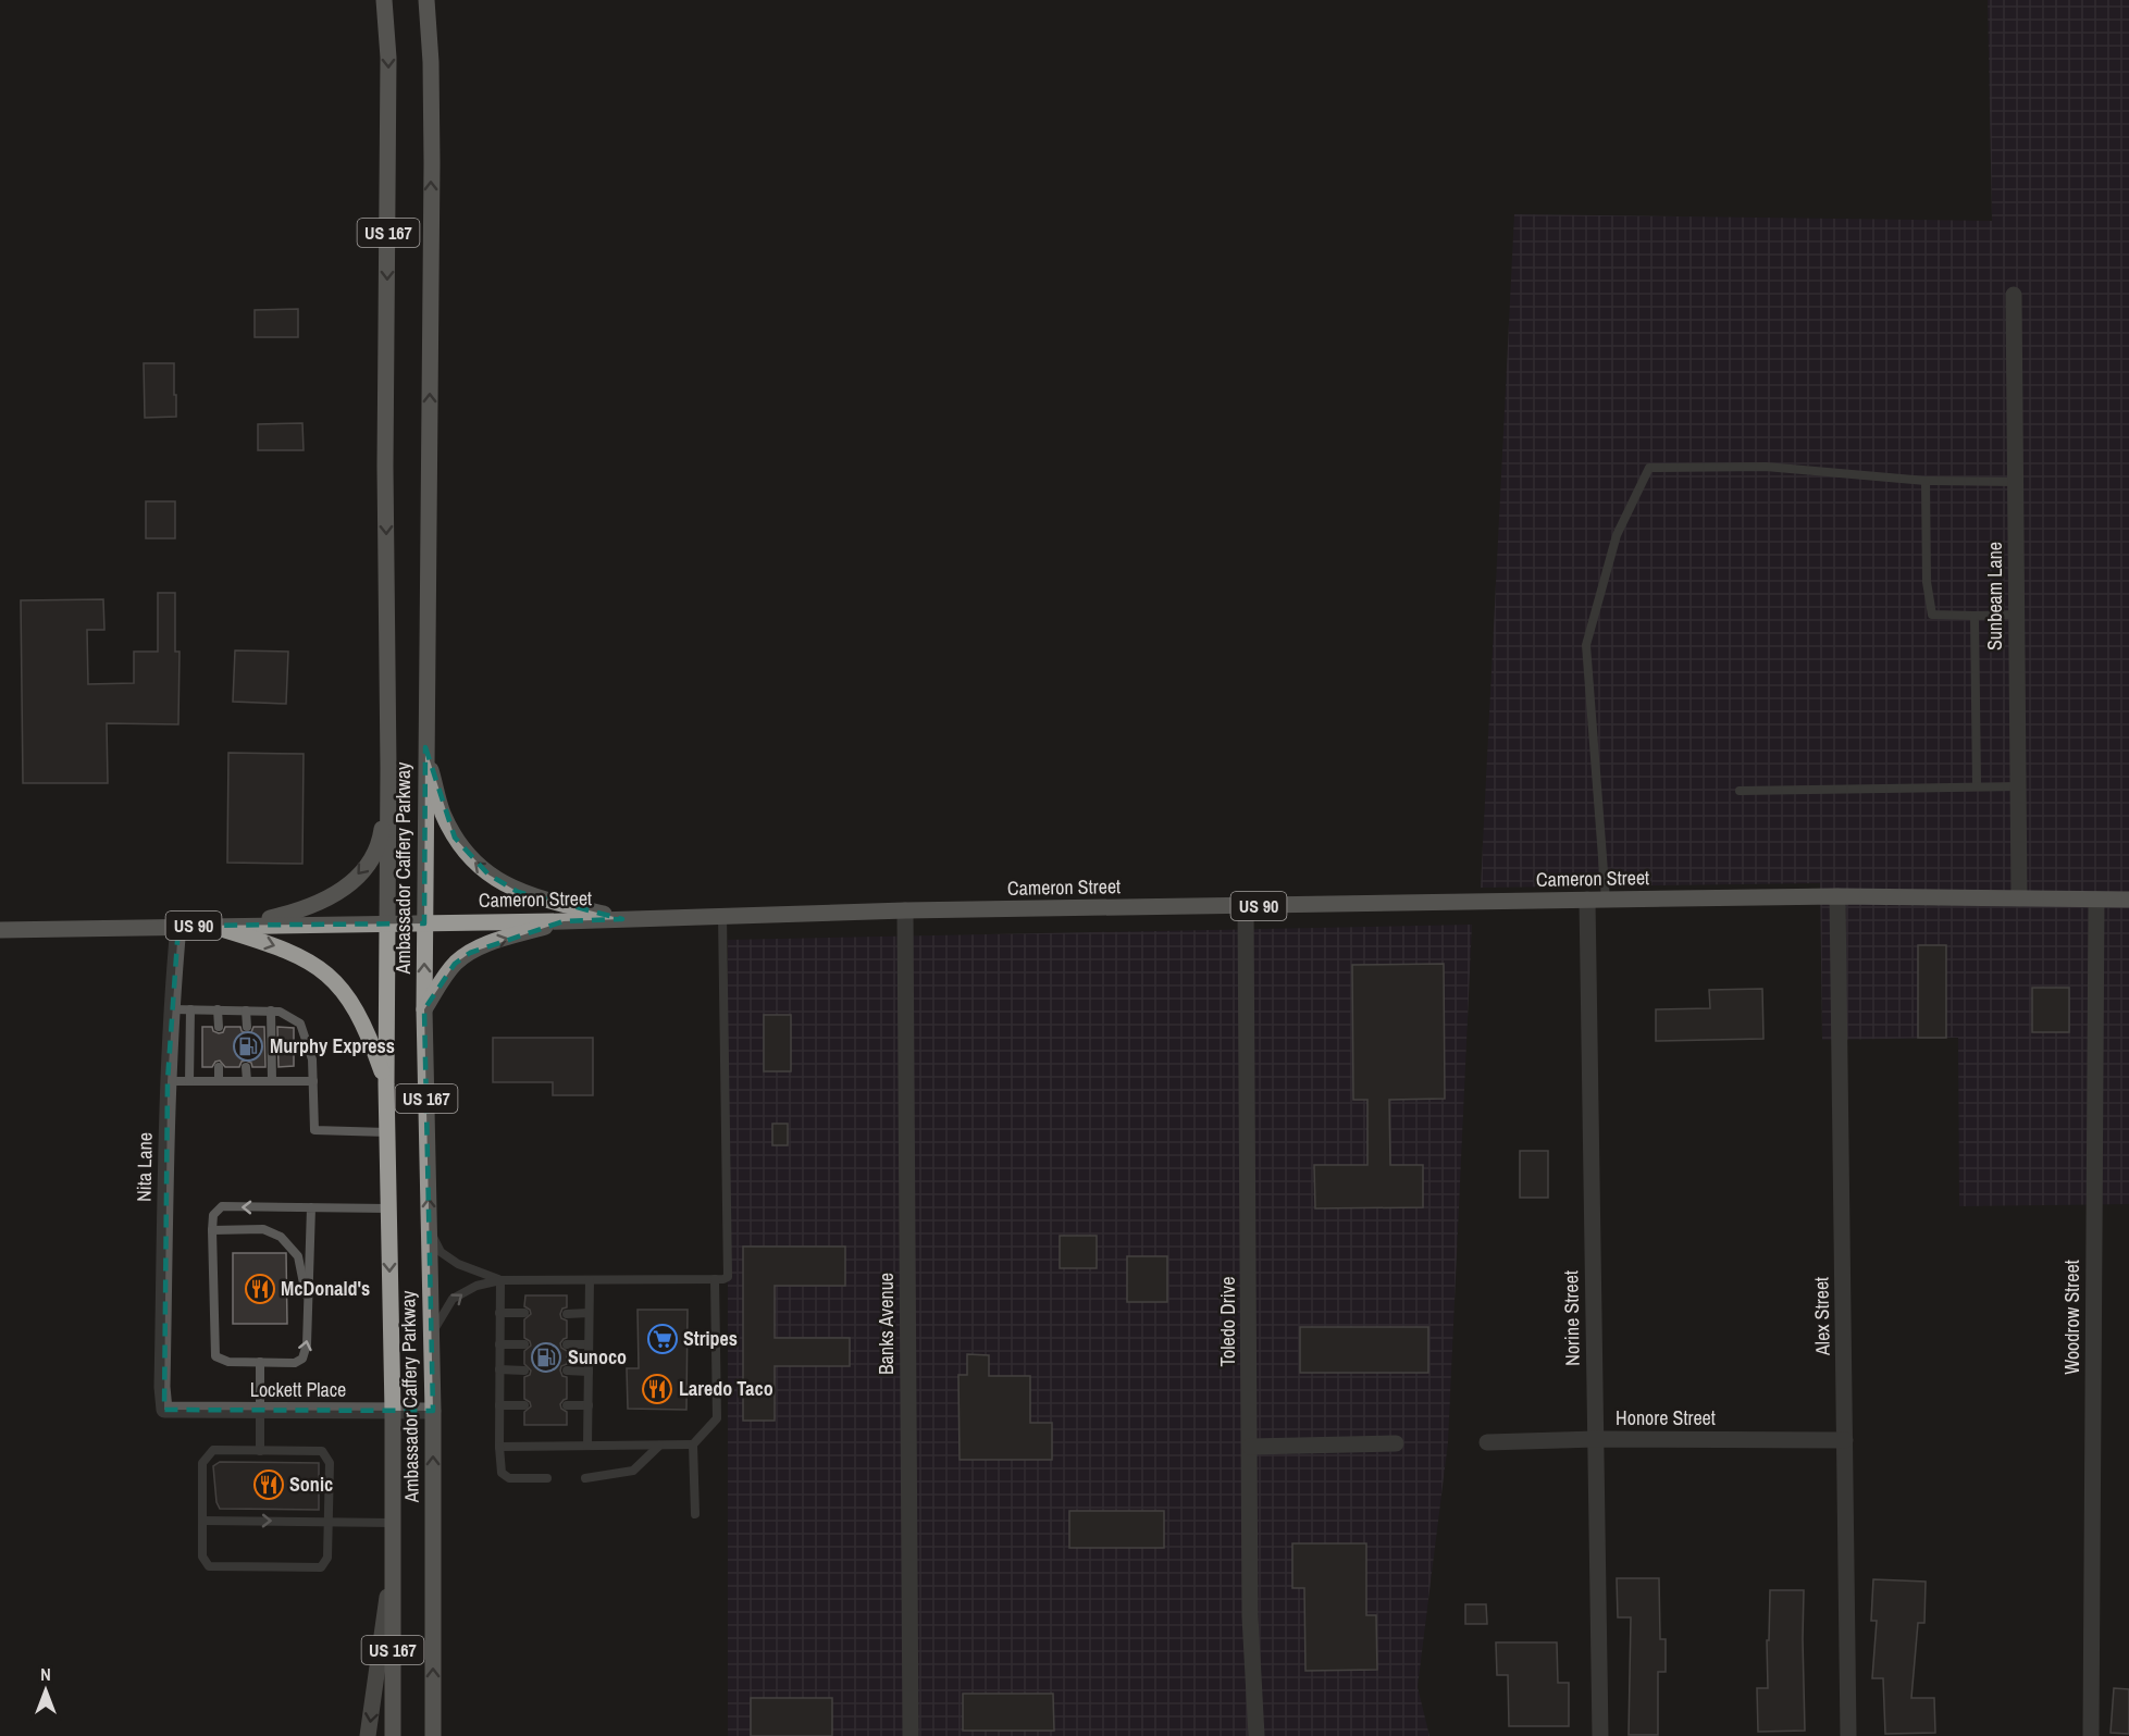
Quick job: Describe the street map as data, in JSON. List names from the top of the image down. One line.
{"streets":{"main road":["US 167","Ambassador Caffery Parkway","Cameron Street","US 90"],"street":["Sunbeam Lane","Nita Lane","Alex Street","Woodrow Street","Norine Street","Toledo Drive","Banks Avenue","Lockett Place","Honore Street"]},"crossings":[["US 167","Ambassador Caffery Parkway"],["Sunbeam Lane","Cameron Street"],["Ambassador Caffery Parkway","Cameron Street"],["Ambassador Caffery Parkway","Lockett Place"],["Cameron Street","Nita Lane"],["Cameron Street","Alex Street"],["Cameron Street","Woodrow Street"],["Cameron Street","Norine Street"],["Cameron Street","Toledo Drive"],["Cameron Street","Banks Avenue"],["Nita Lane","Lockett Place"],["Alex Street","Honore Street"],["Norine Street","Honore Street"]],"places":{"fuel station":["Murphy Express","Sunoco"],"restaurant":["McDonald's","Laredo Taco","Sonic"],"supermarket":["Stripes"]},"north":"top"}
